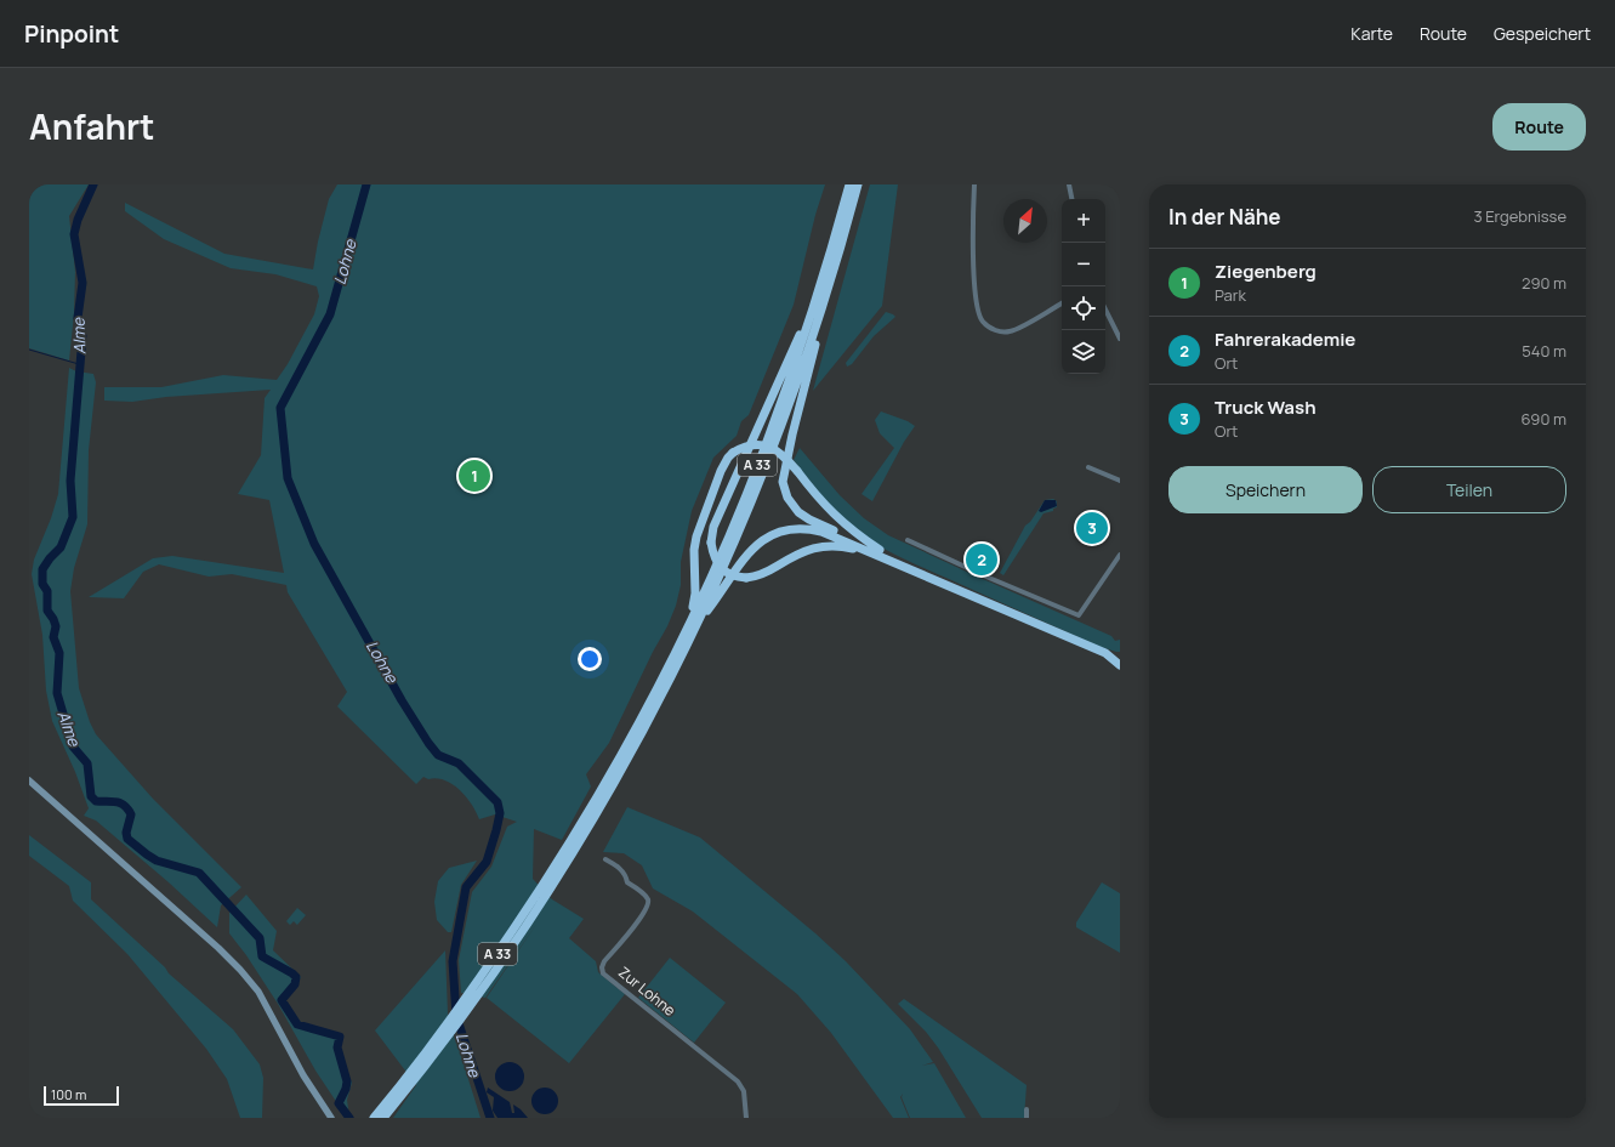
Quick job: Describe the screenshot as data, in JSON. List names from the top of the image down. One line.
{"streets":{"highway":["A 33"],"street":["Zur Lohne"]},"water":["Lohne","Alme"],"scale_bar":"100 m","north":"top right","page":{"header":"Pinpoint","nav":["Karte","Route","Gespeichert"],"title":"Anfahrt","buttons":["Route",["Speichern","Teilen"]],"heading":["In der Nähe","3 Ergebnisse"],"map_buttons":["+","−"],"list":[{"mark":"1","name":"Ziegenberg","note":"Park","value":"290 m"},{"mark":"2","name":"Fahrerakademie","note":"Ort","value":"540 m"},{"mark":"3","name":"Truck Wash","note":"Ort","value":"690 m"}],"pins":["1","3","2"],"scale":"100 m"}}
